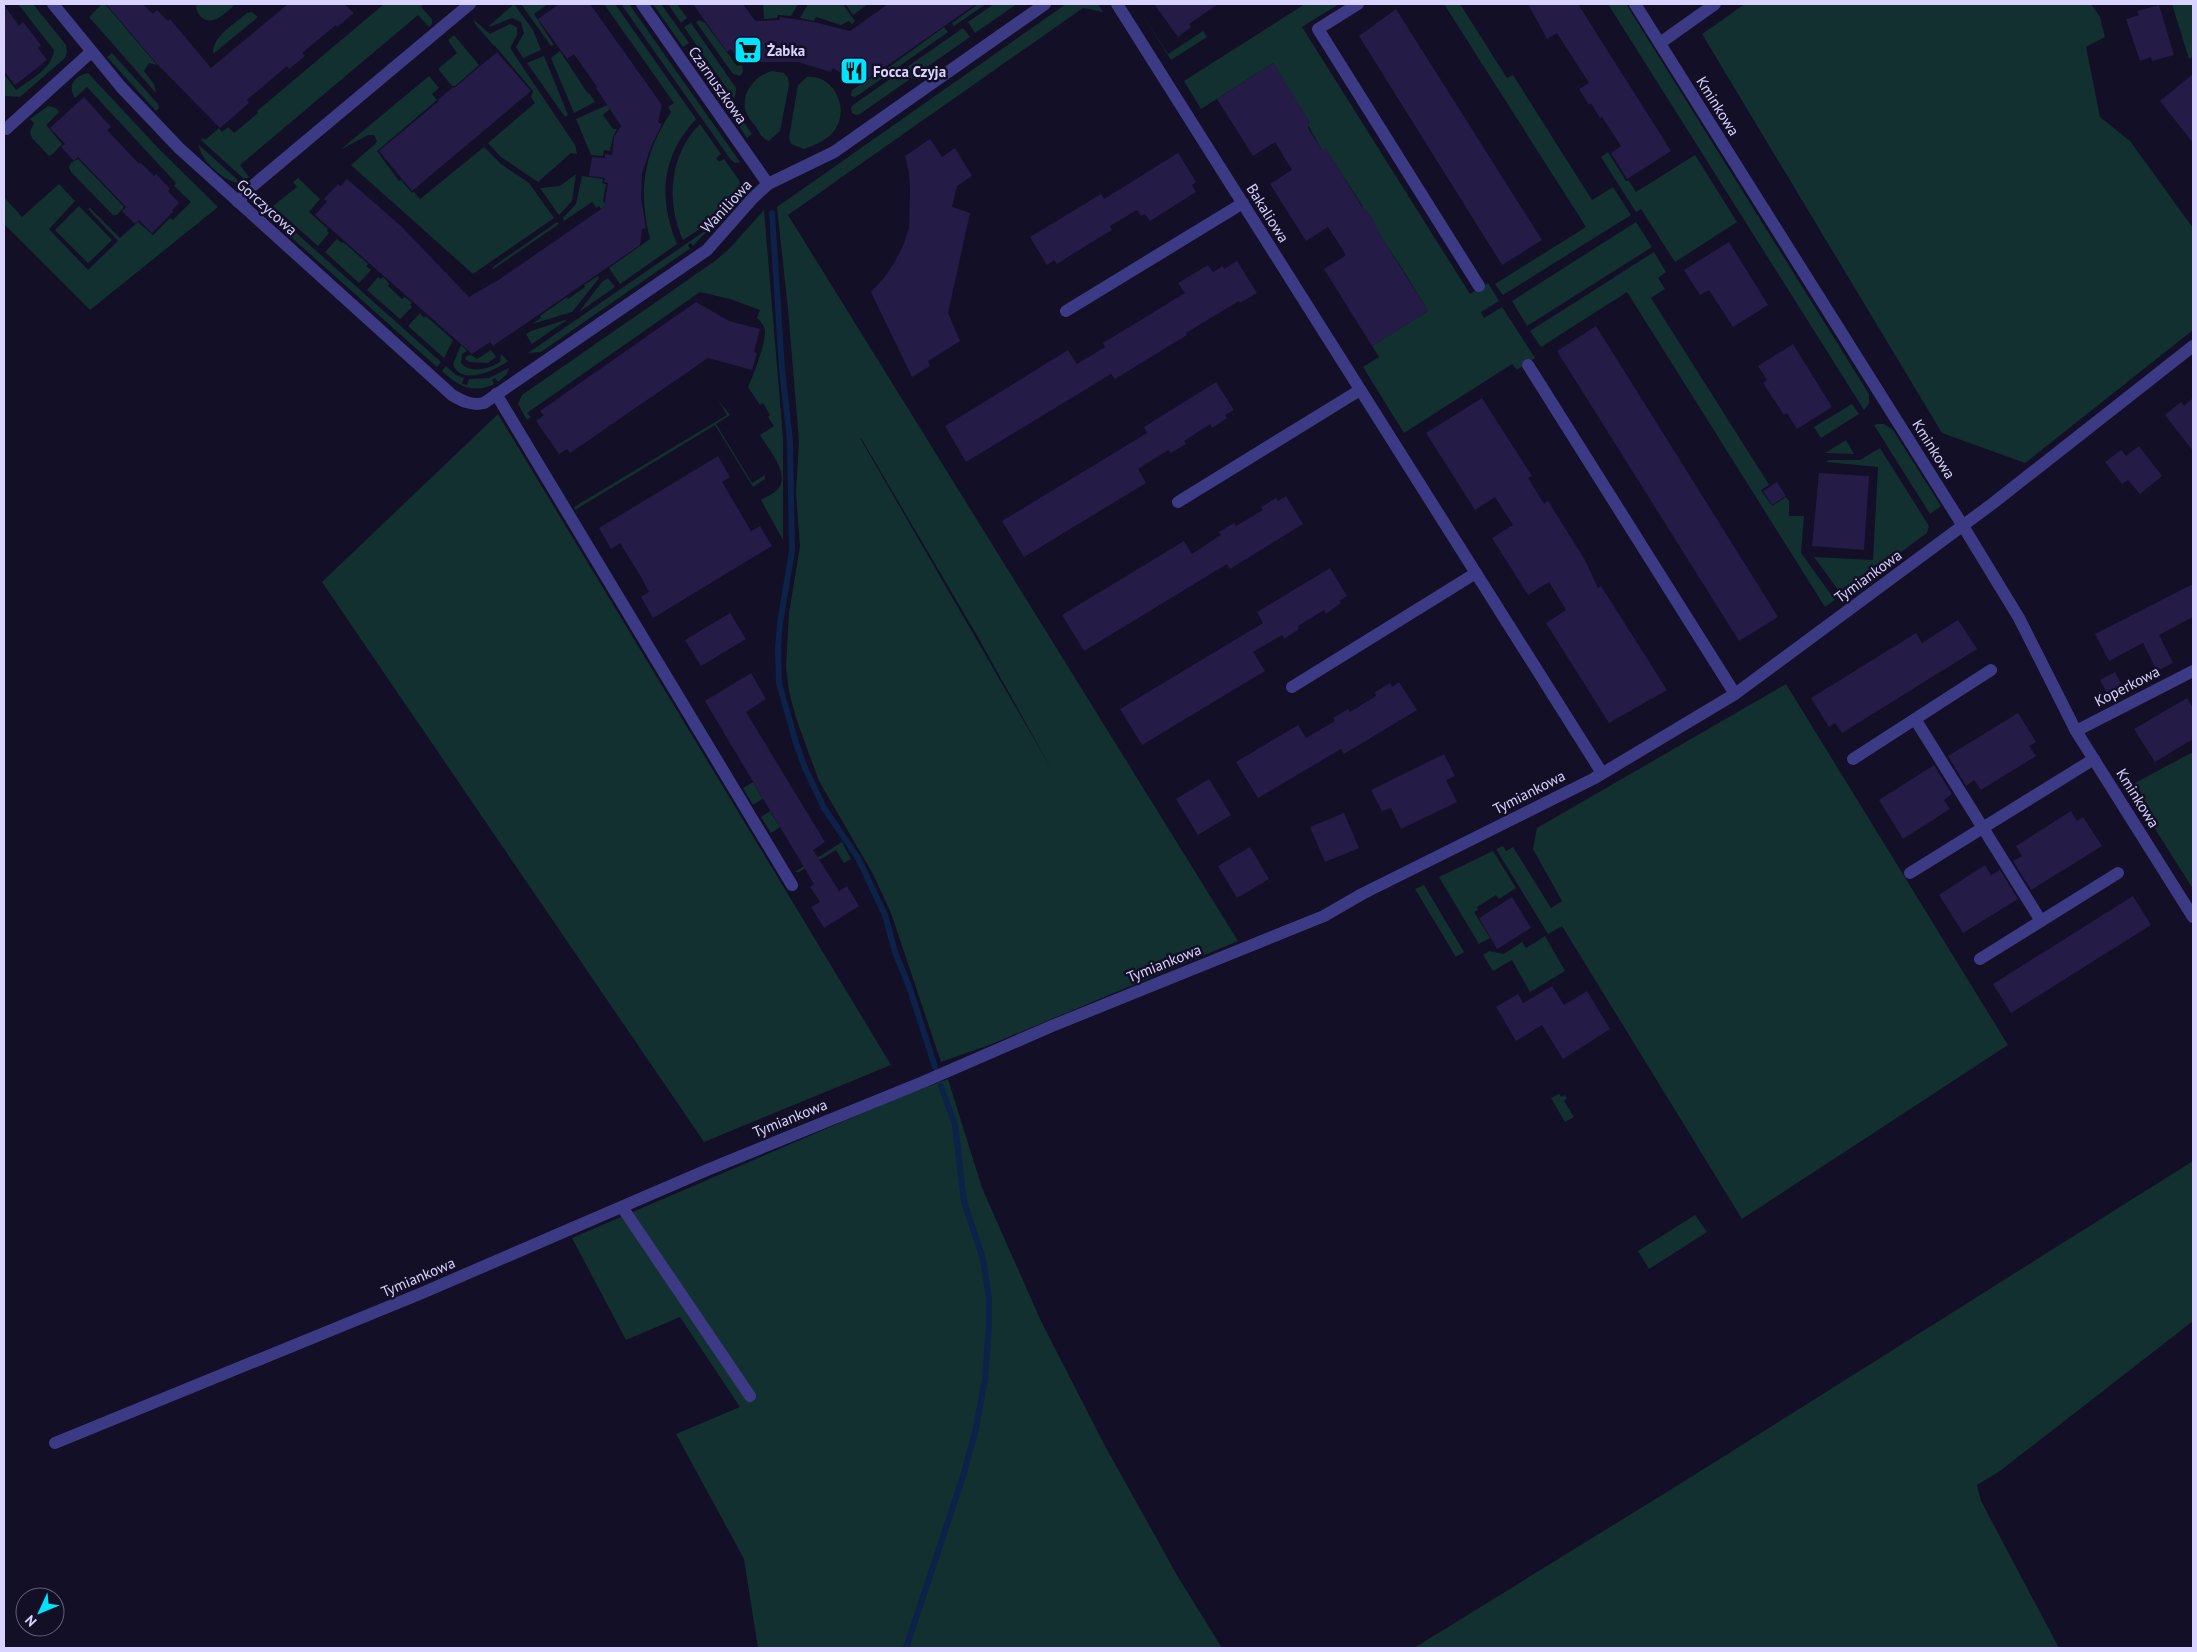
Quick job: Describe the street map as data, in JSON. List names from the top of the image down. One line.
{"streets":{"street":["Czarnuszkowa","Kminkowa","Waniliowa","Gorczycowa","Bakaliowa","Tymiankowa","Koperkowa"]},"crossings":[["Czarnuszkowa","Waniliowa"],["Kminkowa","Tymiankowa"],["Kminkowa","Koperkowa"],["Waniliowa","Gorczycowa"],["Bakaliowa","Tymiankowa"]],"places":{"supermarket":["Żabka"],"restaurant":["Focca Czyja"]},"north":"bottom left"}
